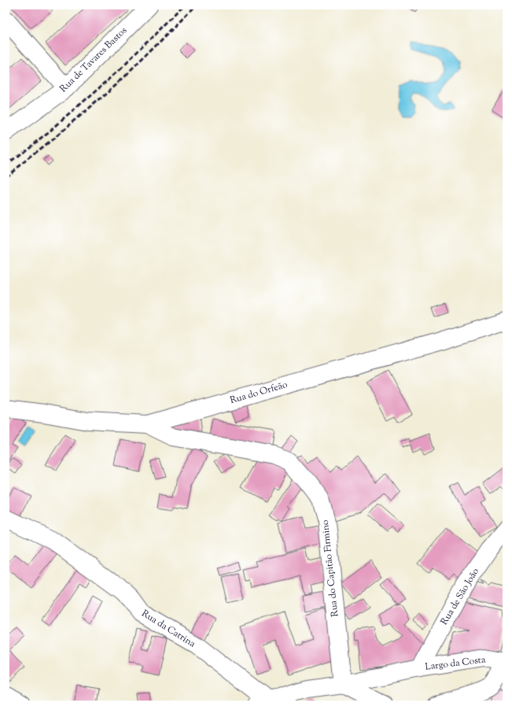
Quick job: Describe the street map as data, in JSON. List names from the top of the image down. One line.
{"streets":{"street":["Rua de Tavares Bastos","Rua do Orfeão","Rua do Capitão Firmino","Rua de São João","Rua da Catrina","Largo da Costa"]},"crossings":[["Rua do Orfeão","Rua do Capitão Firmino"],["Rua do Capitão Firmino","Largo da Costa"],["Rua de São João","Largo da Costa"],["Rua da Catrina","Largo da Costa"]]}
